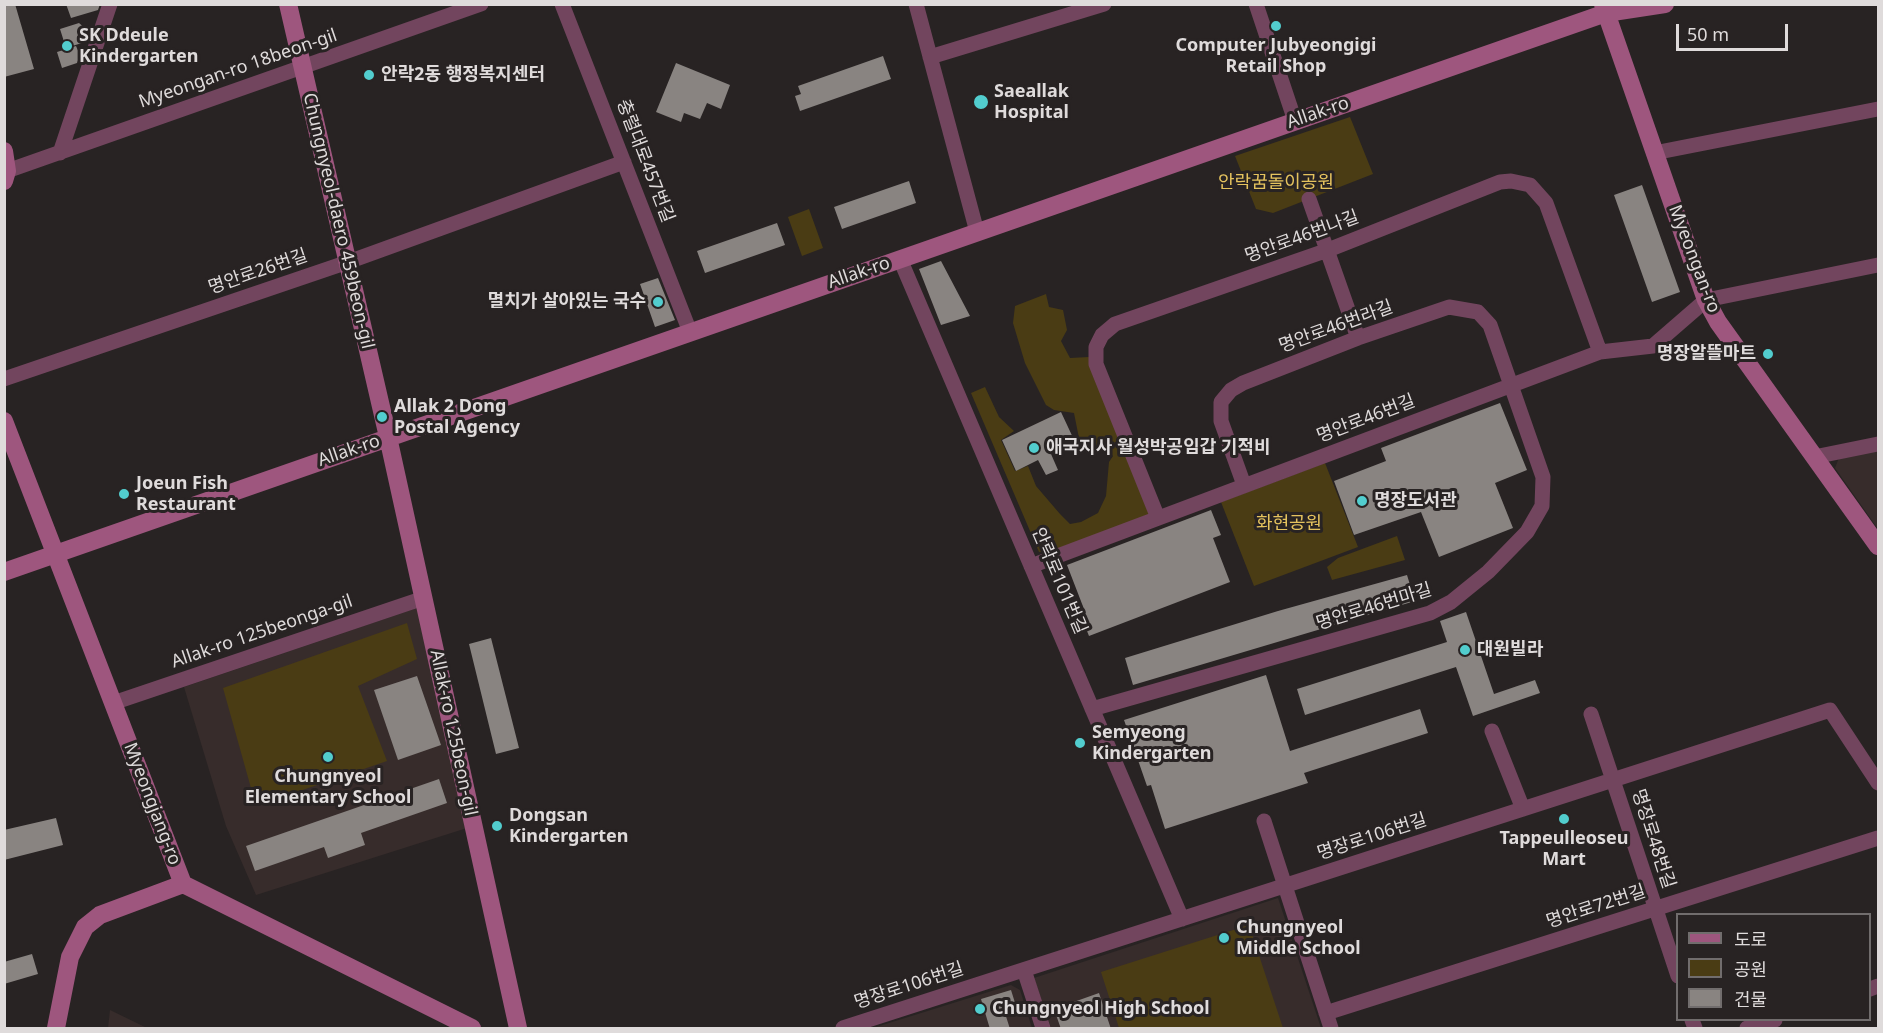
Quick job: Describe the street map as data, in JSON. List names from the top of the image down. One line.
{"streets":{"main road":["Allak-ro","Chungnyeol-daero 459beon-gil","Myeongan-ro","Allak-ro 125beon-gil","Myeongjang-ro"],"street":["Myeongan-ro 18beon-gil","충렬대로457번길","명안로46번나길","명안로26번길","명안로46번라길","명안로46번길","안락로101번길","명안로46번마길","Allak-ro 125beonga-gil","명장로106번길","명장로48번길","명안로72번길"]},"crossings":[["Myeongan-ro 18beon-gil","Chungnyeol-daero 459beon-gil"],["Allak-ro","충렬대로457번길"],["Allak-ro","Chungnyeol-daero 459beon-gil"],["Allak-ro","Myeongan-ro"],["Allak-ro","안락로101번길"],["Allak-ro","Allak-ro 125beon-gil"],["Allak-ro","Myeongjang-ro"],["충렬대로457번길","명안로26번길"],["Chungnyeol-daero 459beon-gil","명안로26번길"],["Chungnyeol-daero 459beon-gil","Allak-ro 125beon-gil"],["명안로46번나길","명안로46번길"],["Myeongan-ro","명안로46번길"],["명안로46번라길","명안로46번길"],["명안로46번라길","명안로46번마길"],["명안로46번길","안락로101번길"],["명안로46번길","명안로46번마길"],["안락로101번길","명안로46번마길"],["안락로101번길","명장로106번길"],["Allak-ro 125beonga-gil","Allak-ro 125beon-gil"],["Allak-ro 125beonga-gil","Myeongjang-ro"],["명장로106번길","명장로48번길"],["명장로48번길","명안로72번길"]],"parks":["안락꿈돌이공원","화현공원"],"places":["Computer Jubyeongigi Retail Shop","SK Ddeule Kindergarten","안락2동 행정복지센터","Saeallak Hospital","멸치가 살아있는 국수","명장알뜰마트","Allak 2 Dong Postal Agency","애국지사 월성박공임갑 기적비","Joeun Fish Restaurant","명장도서관","대원빌라","Semyeong Kindergarten","Chungnyeol Elementary School","Tappeulleoseu Mart","Dongsan Kindergarten","Chungnyeol Middle School","Chungnyeol High School"],"legend":["도로","공원","건물"],"scale_bar":"50 m"}
